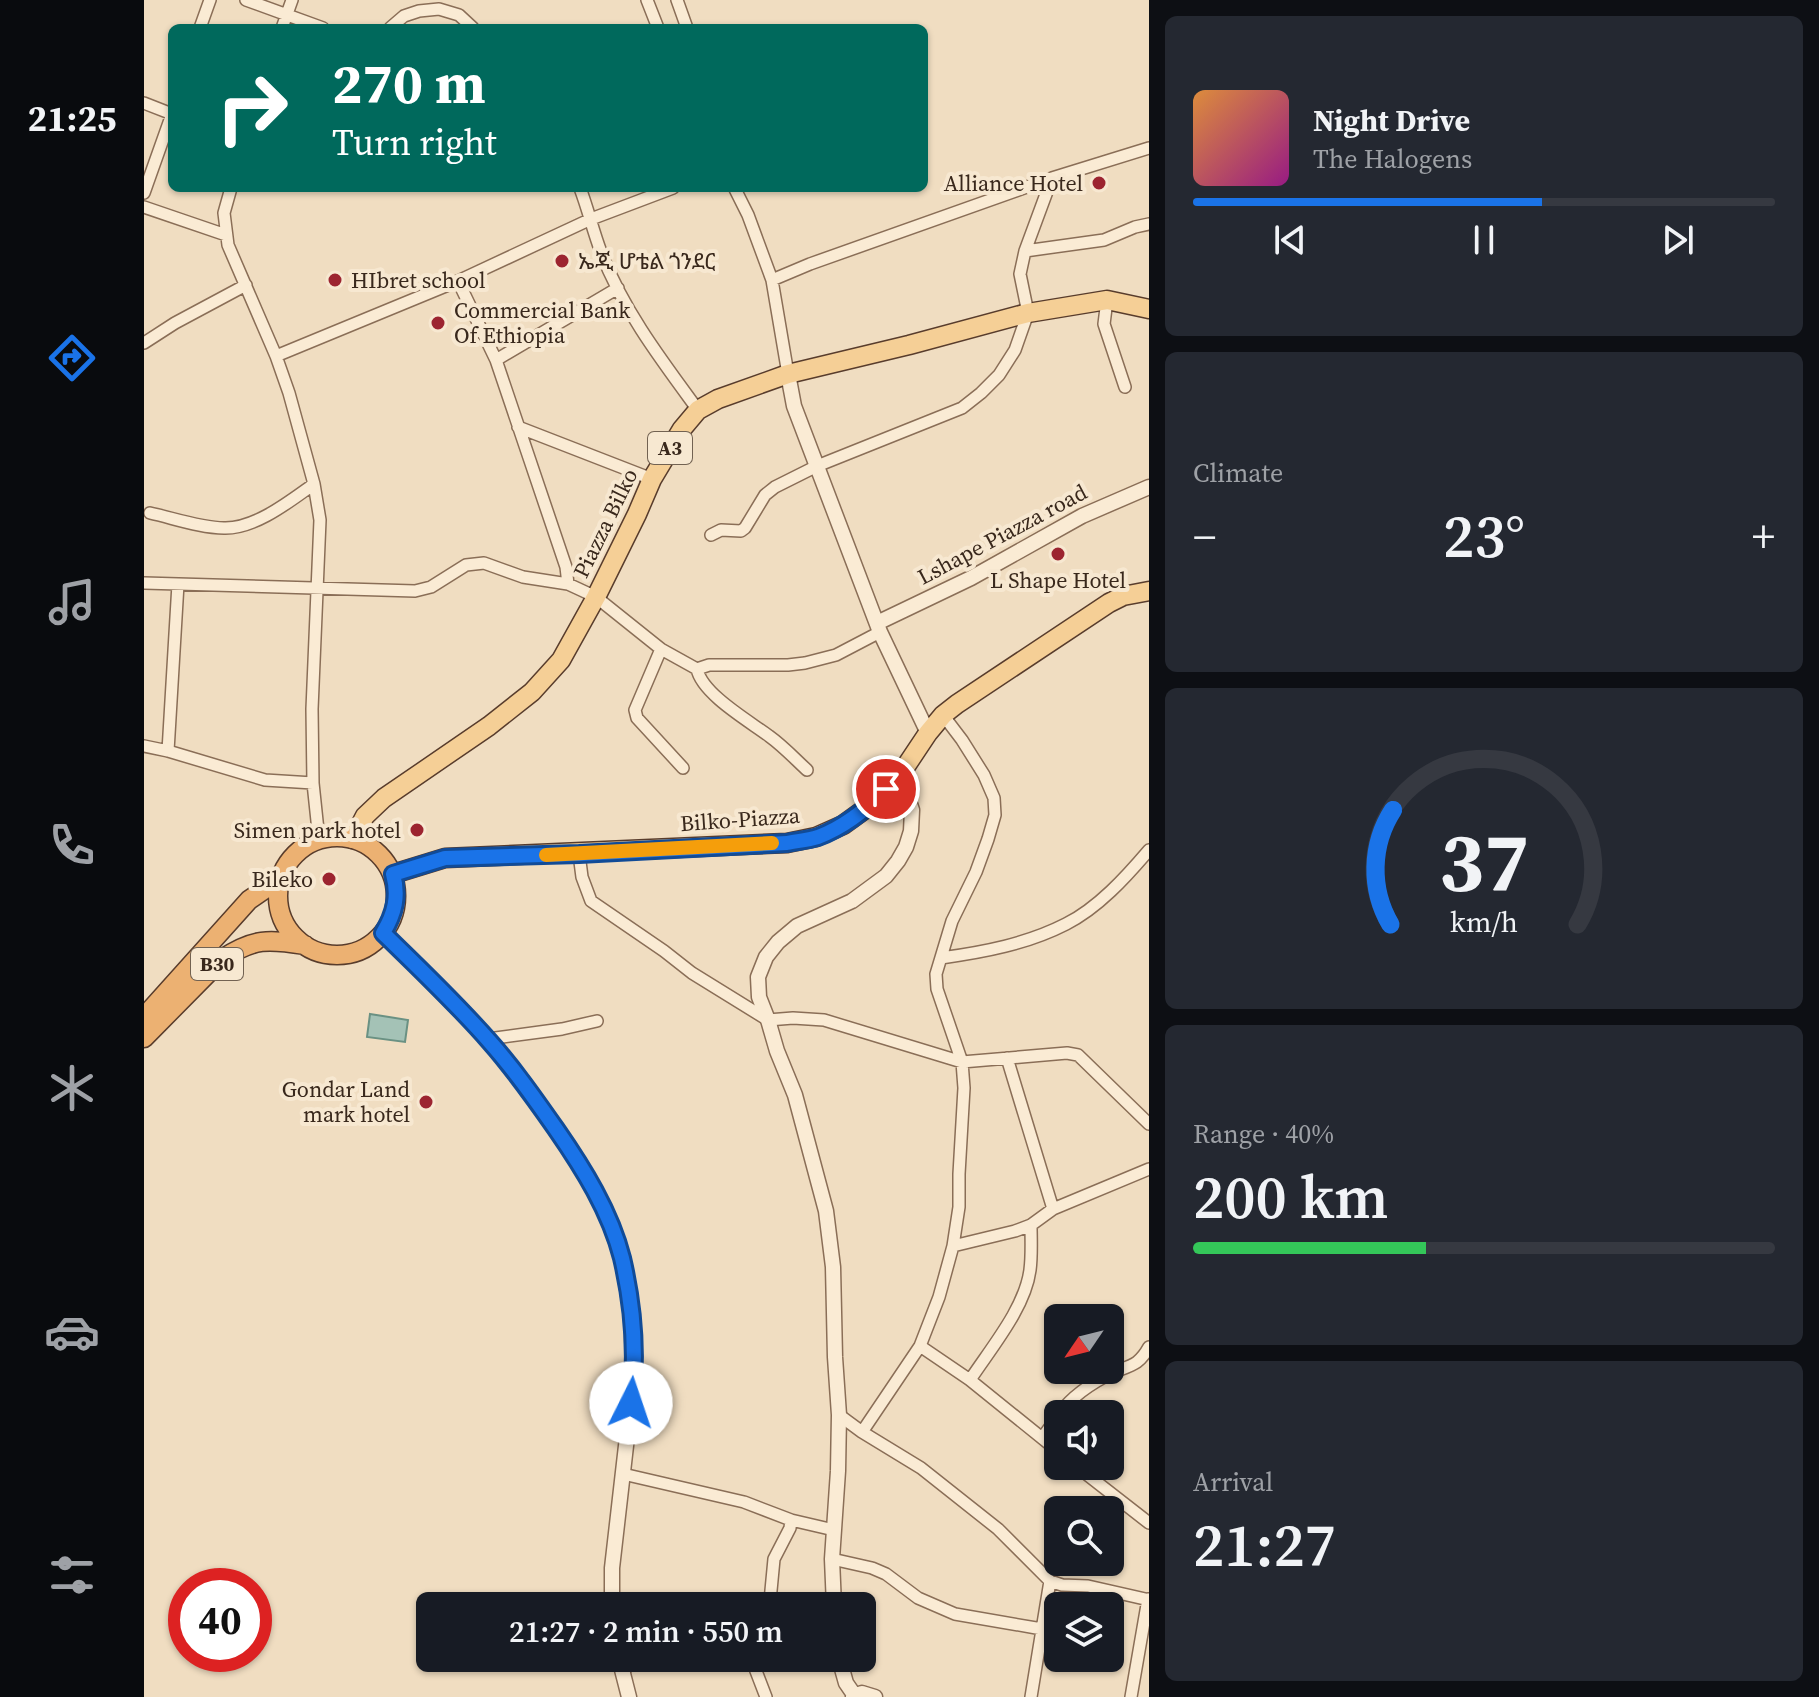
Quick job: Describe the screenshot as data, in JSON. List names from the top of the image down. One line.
{"streets":{"highway":["B30"],"main road":["A3","Piazza Bilko","Bilko-Piazza"],"street":["Lshape Piazza road"]},"crossings":[["Piazza Bilko","Bilko-Piazza"],["Piazza Bilko","B30"],["Bilko-Piazza","B30"]],"places":["Alliance Hotel","ኤጂ ሆቴል ጎንደር","HIbret school","Commercial Bank Of Ethiopia","L Shape Hotel","Simen park hotel","Bileko","Gondar Land mark hotel"],"north":"bottom left","page":{"tabs":"21:25","turn":["270 m","Turn right"],"song":["Night Drive","The Halogens"],"tile":["Climate",["Range · 40%","200 km"],["Arrival","21:27"]],"heat":["−","23°","+"],"limit":"40","trip":"21:27 · 2 min · 550 m","gauge":["37","km/h"]}}
